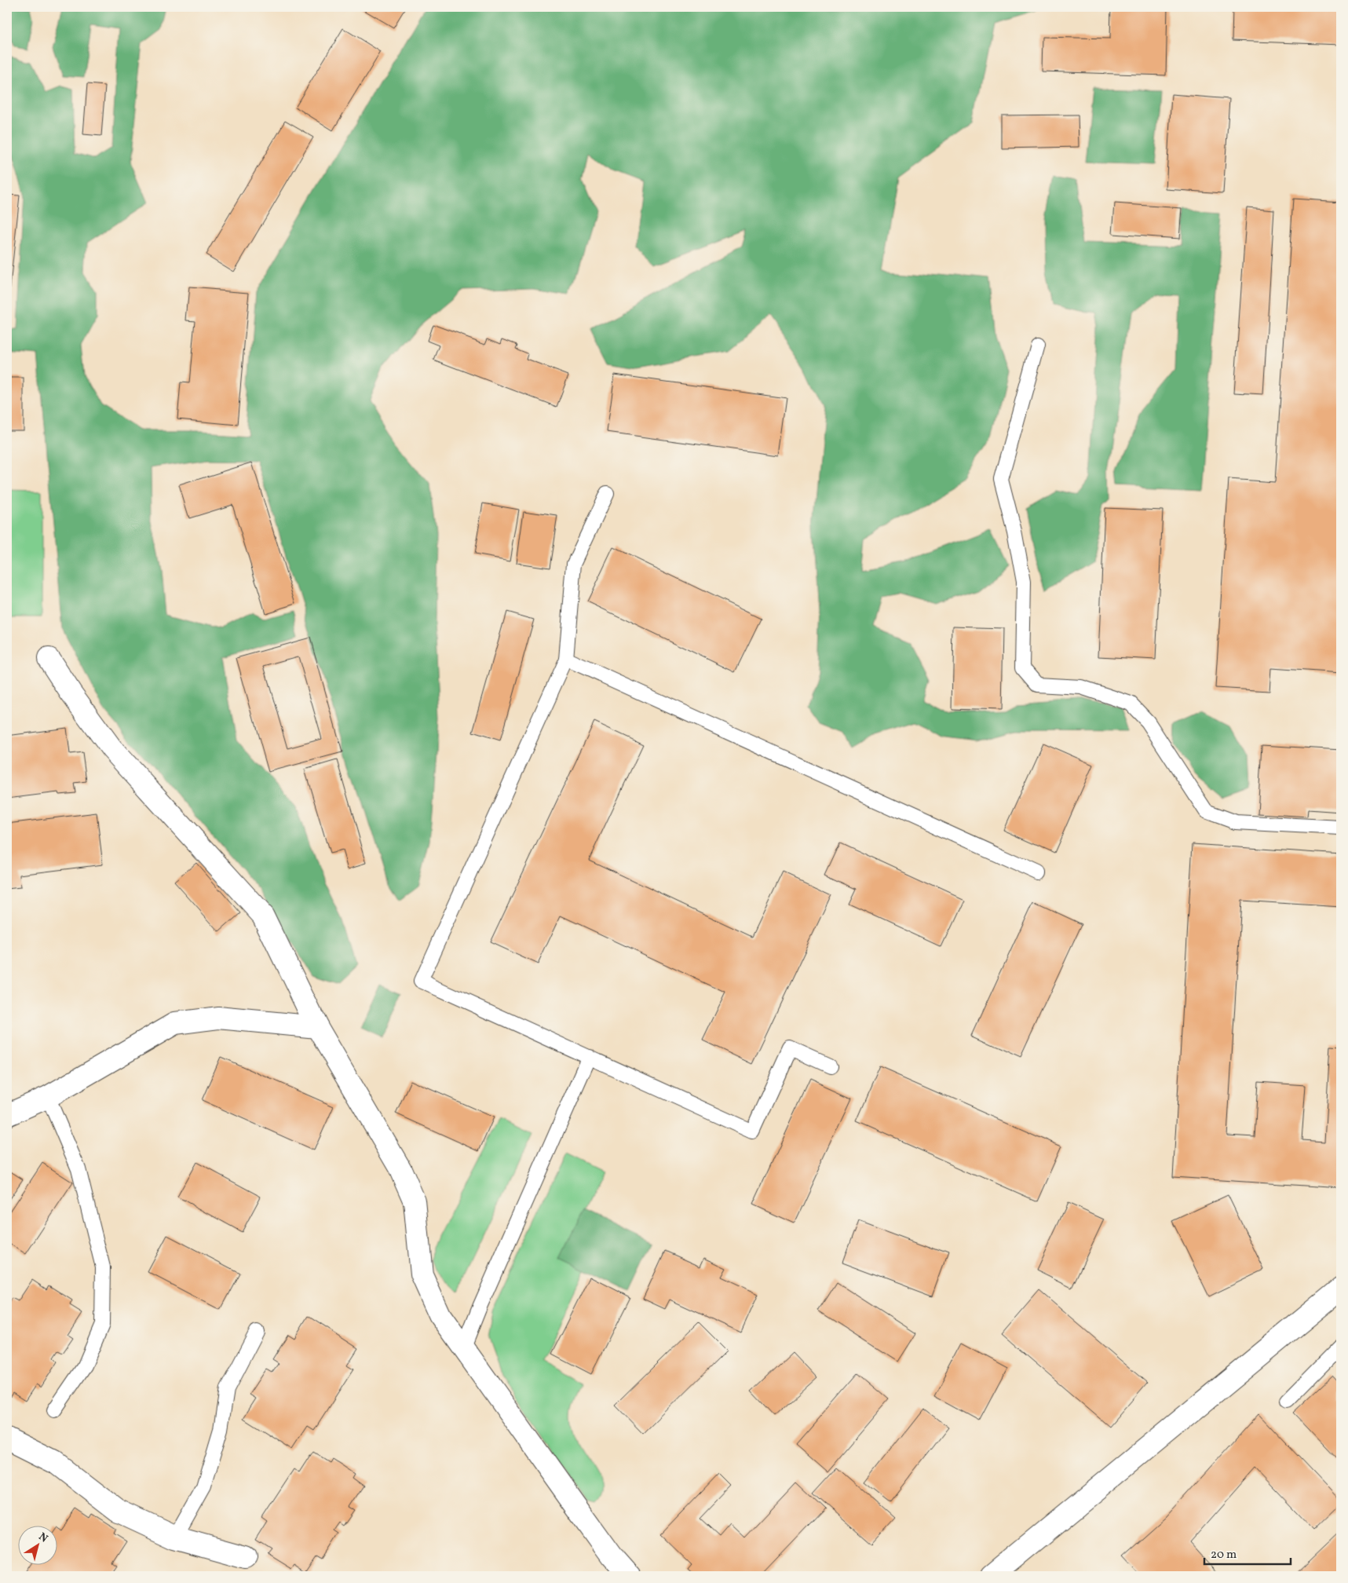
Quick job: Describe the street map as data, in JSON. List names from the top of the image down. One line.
{"scale_bar":"20 m","north":"top right"}
